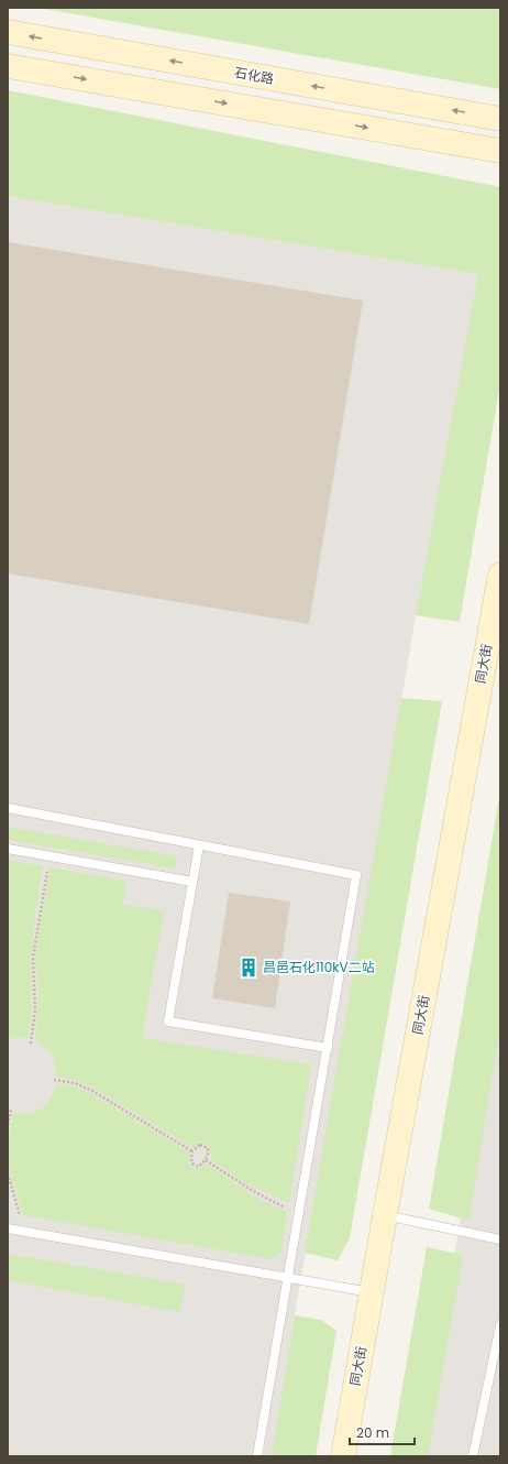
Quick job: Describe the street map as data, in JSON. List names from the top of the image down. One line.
{"streets":{"main road":["石化路","同大街"]},"places":{"building":["昌邑石化110kV二站"]},"scale_bar":"20 m"}
